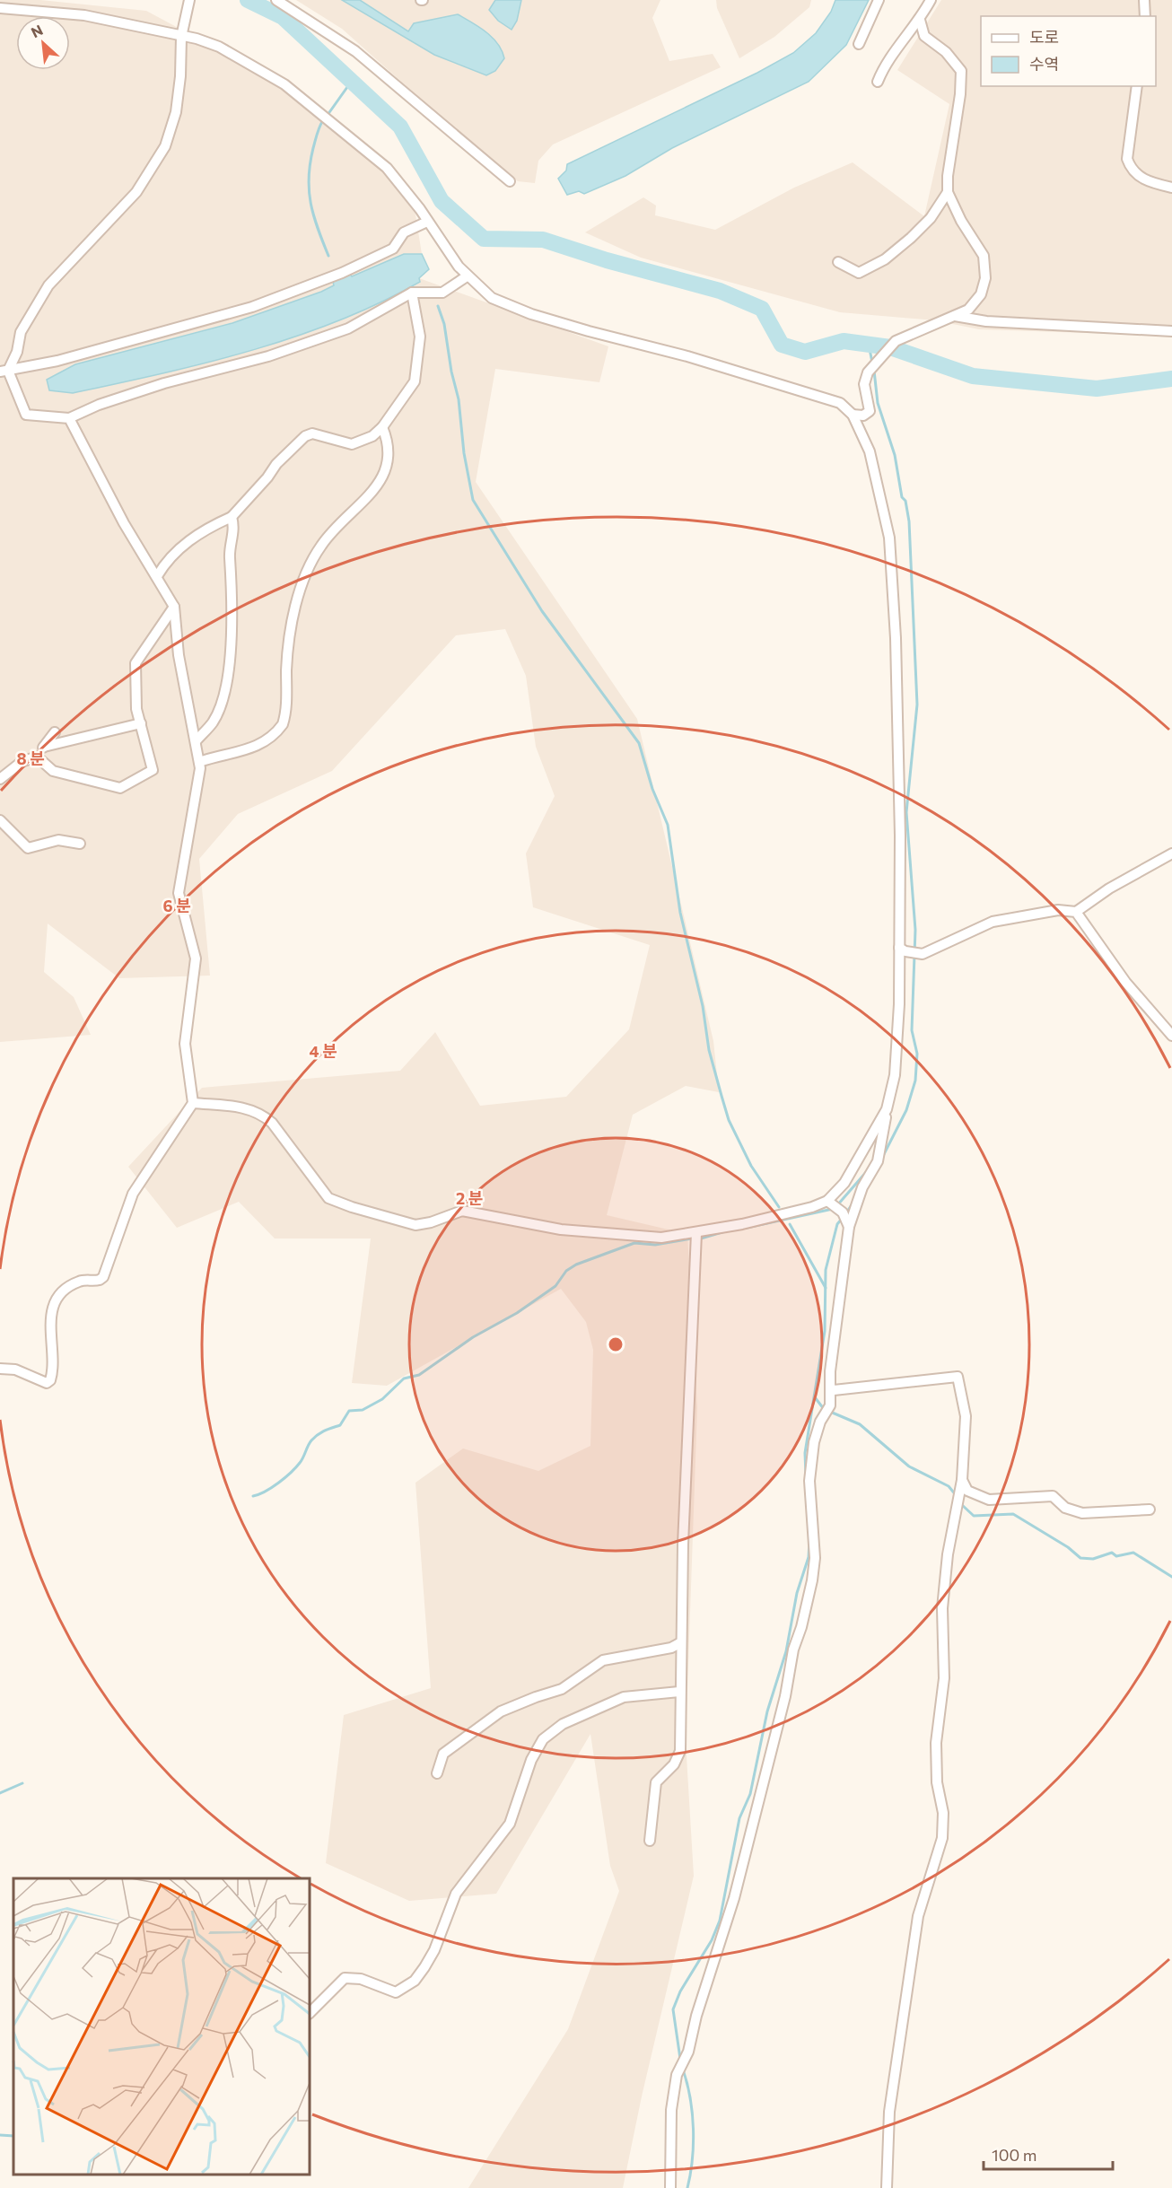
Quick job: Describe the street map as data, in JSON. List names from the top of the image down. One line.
{"legend":["도로","수역"],"scale_bar":"100 m","north":"top left","rings":["8 분","6 분","4 분","2 분"]}
